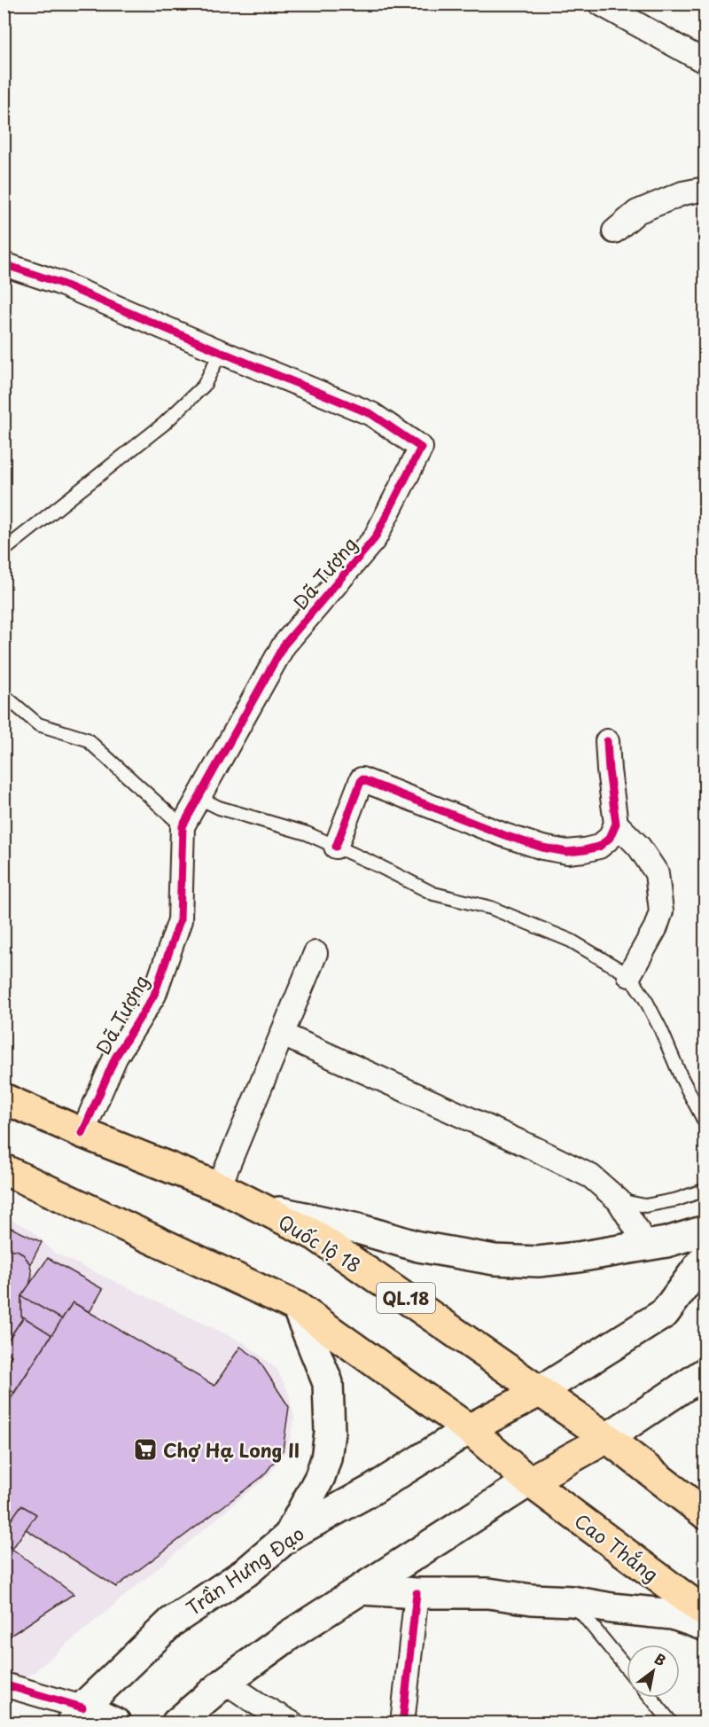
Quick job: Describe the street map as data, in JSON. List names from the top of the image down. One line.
{"streets":{"main road":["Quốc lộ 18","QL.18","Cao Thắng","Trần Hưng Đạo"],"street":["Dã Tượng"]},"crossings":[["Dã Tượng","Quốc lộ 18"],["Quốc lộ 18","QL.18"]],"places":{"supermarket":["Chợ Hạ Long II"]},"north":"top right"}
